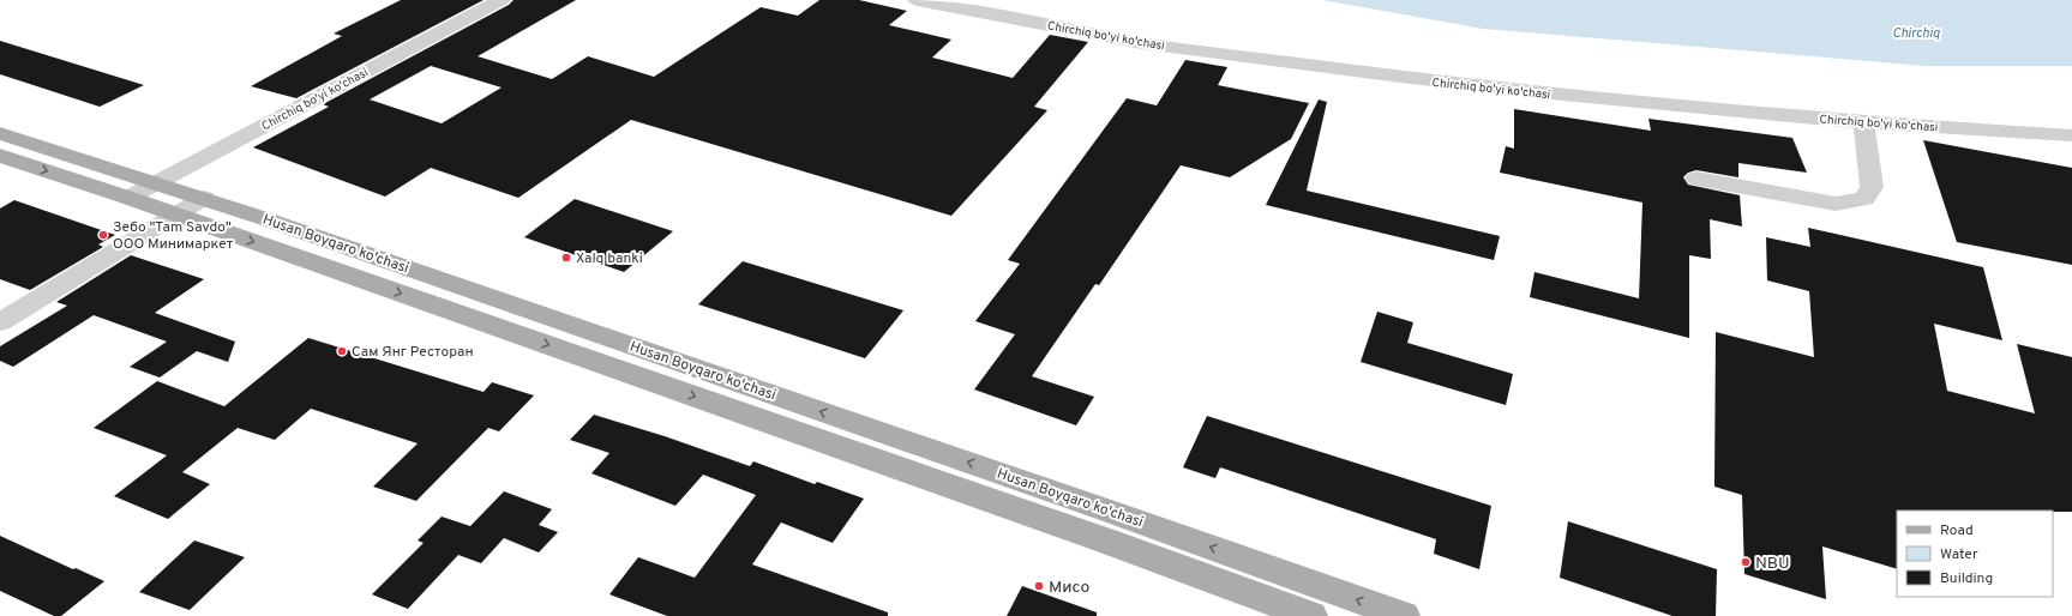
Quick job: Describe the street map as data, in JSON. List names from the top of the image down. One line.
{"streets":{"main road":["Husan Boyqaro ko'chasi"],"street":["Chirchiq bo'yi ko'chasi"]},"crossings":[["Chirchiq bo'yi ko'chasi","Husan Boyqaro ko'chasi"]],"water":["Chirchiq"],"places":["Зебо \"Tam Savdo\" ООО Минимаркет","Xalq banki","Сам Янг Ресторан","NBU","Мисо"],"legend":["Road","Water","Building"]}
